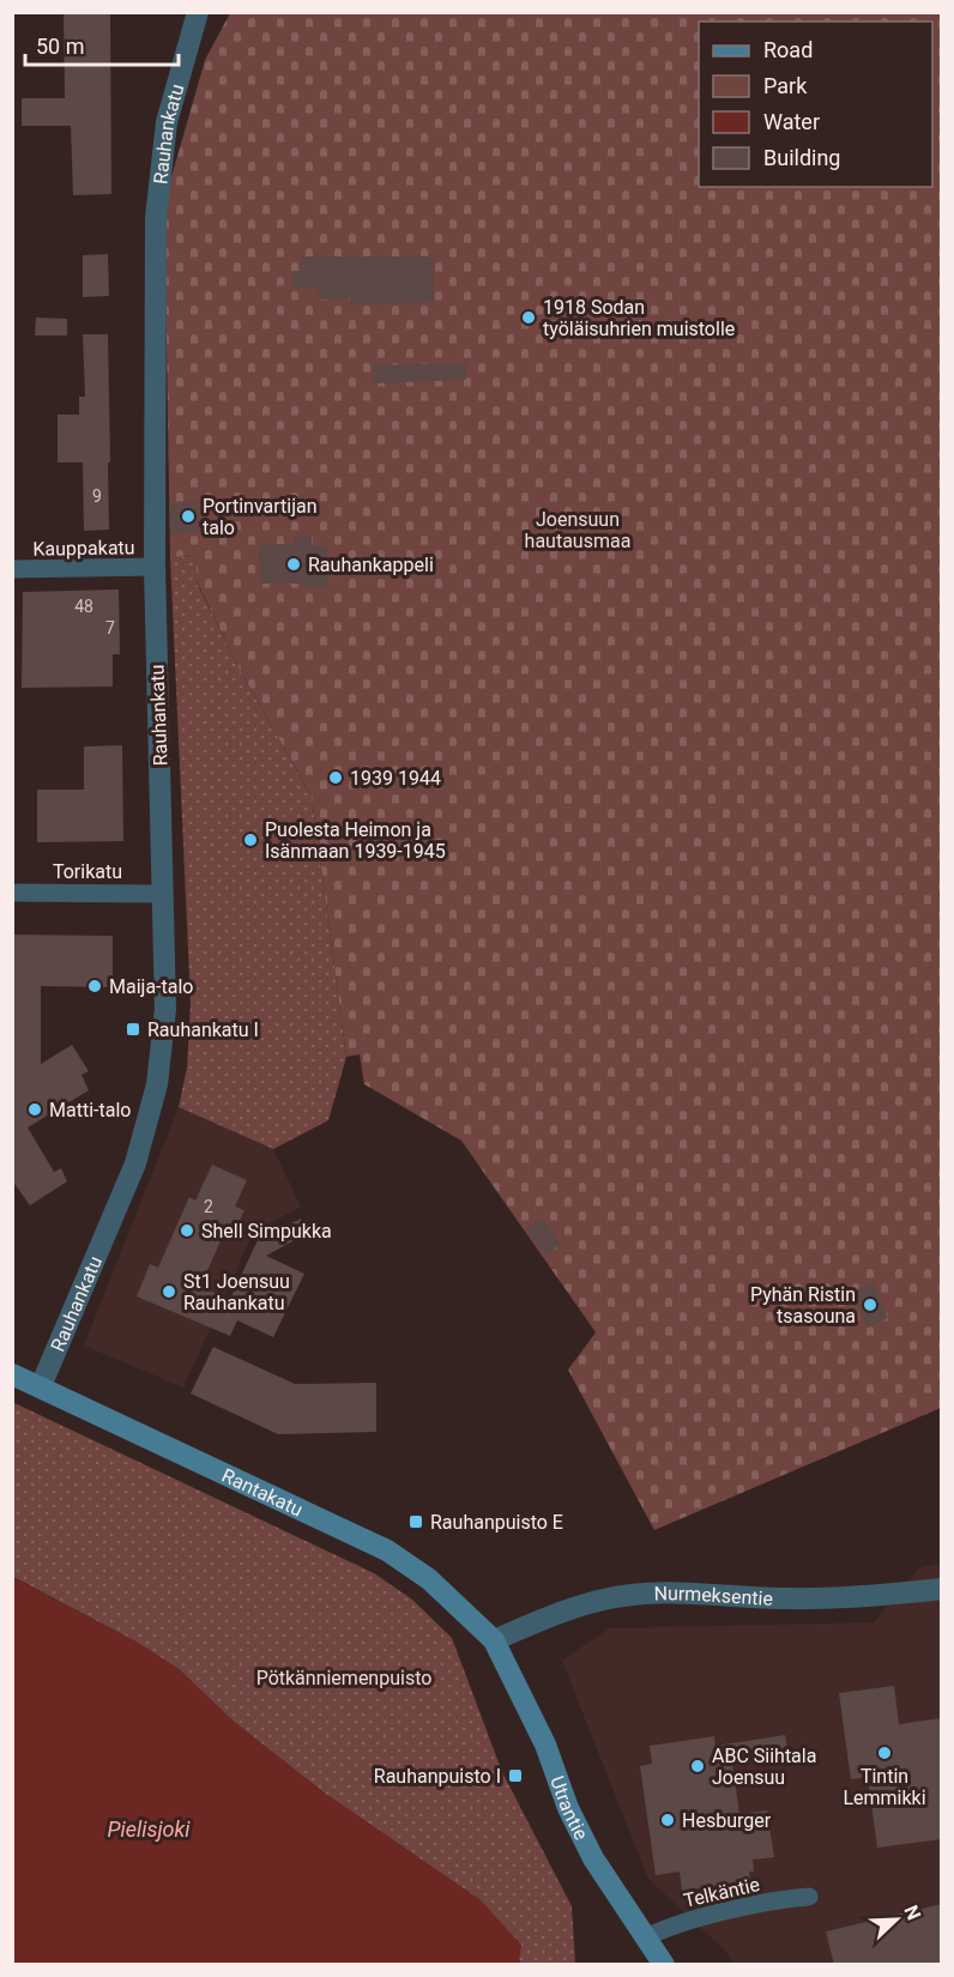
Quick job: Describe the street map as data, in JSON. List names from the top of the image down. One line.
{"streets":{"main road":["Rantakatu","Utrantie"],"street":["Rauhankatu","Kauppakatu","Torikatu","Nurmeksentie","Telkäntie"]},"crossings":[["Rauhankatu","Kauppakatu"],["Rauhankatu","Torikatu"],["Rauhankatu","Rantakatu"],["Rantakatu","Nurmeksentie"],["Rantakatu","Utrantie"],["Nurmeksentie","Utrantie"],["Utrantie","Telkäntie"]],"water":["Pielisjoki"],"parks":["Joensuun hautausmaa","Pötkänniemenpuisto"],"places":{"other":["1918 Sodan työläisuhrien muistolle","Portinvartijan talo","Rauhankappeli","1939 1944","Puolesta Heimon ja Isänmaan 1939-1945","Maija-talo","Matti-talo","Shell Simpukka","St1 Joensuu Rauhankatu","Pyhän Ristin tsasouna","Tintin Lemmikki","ABC Siihtala Joensuu","Hesburger"],"transit":["Rauhankatu I","Rauhanpuisto E","Rauhanpuisto I"]},"house_numbers":["9","48","7","2"],"legend":["Road","Park","Water","Building"],"scale_bar":"50 m","north":"top right"}
